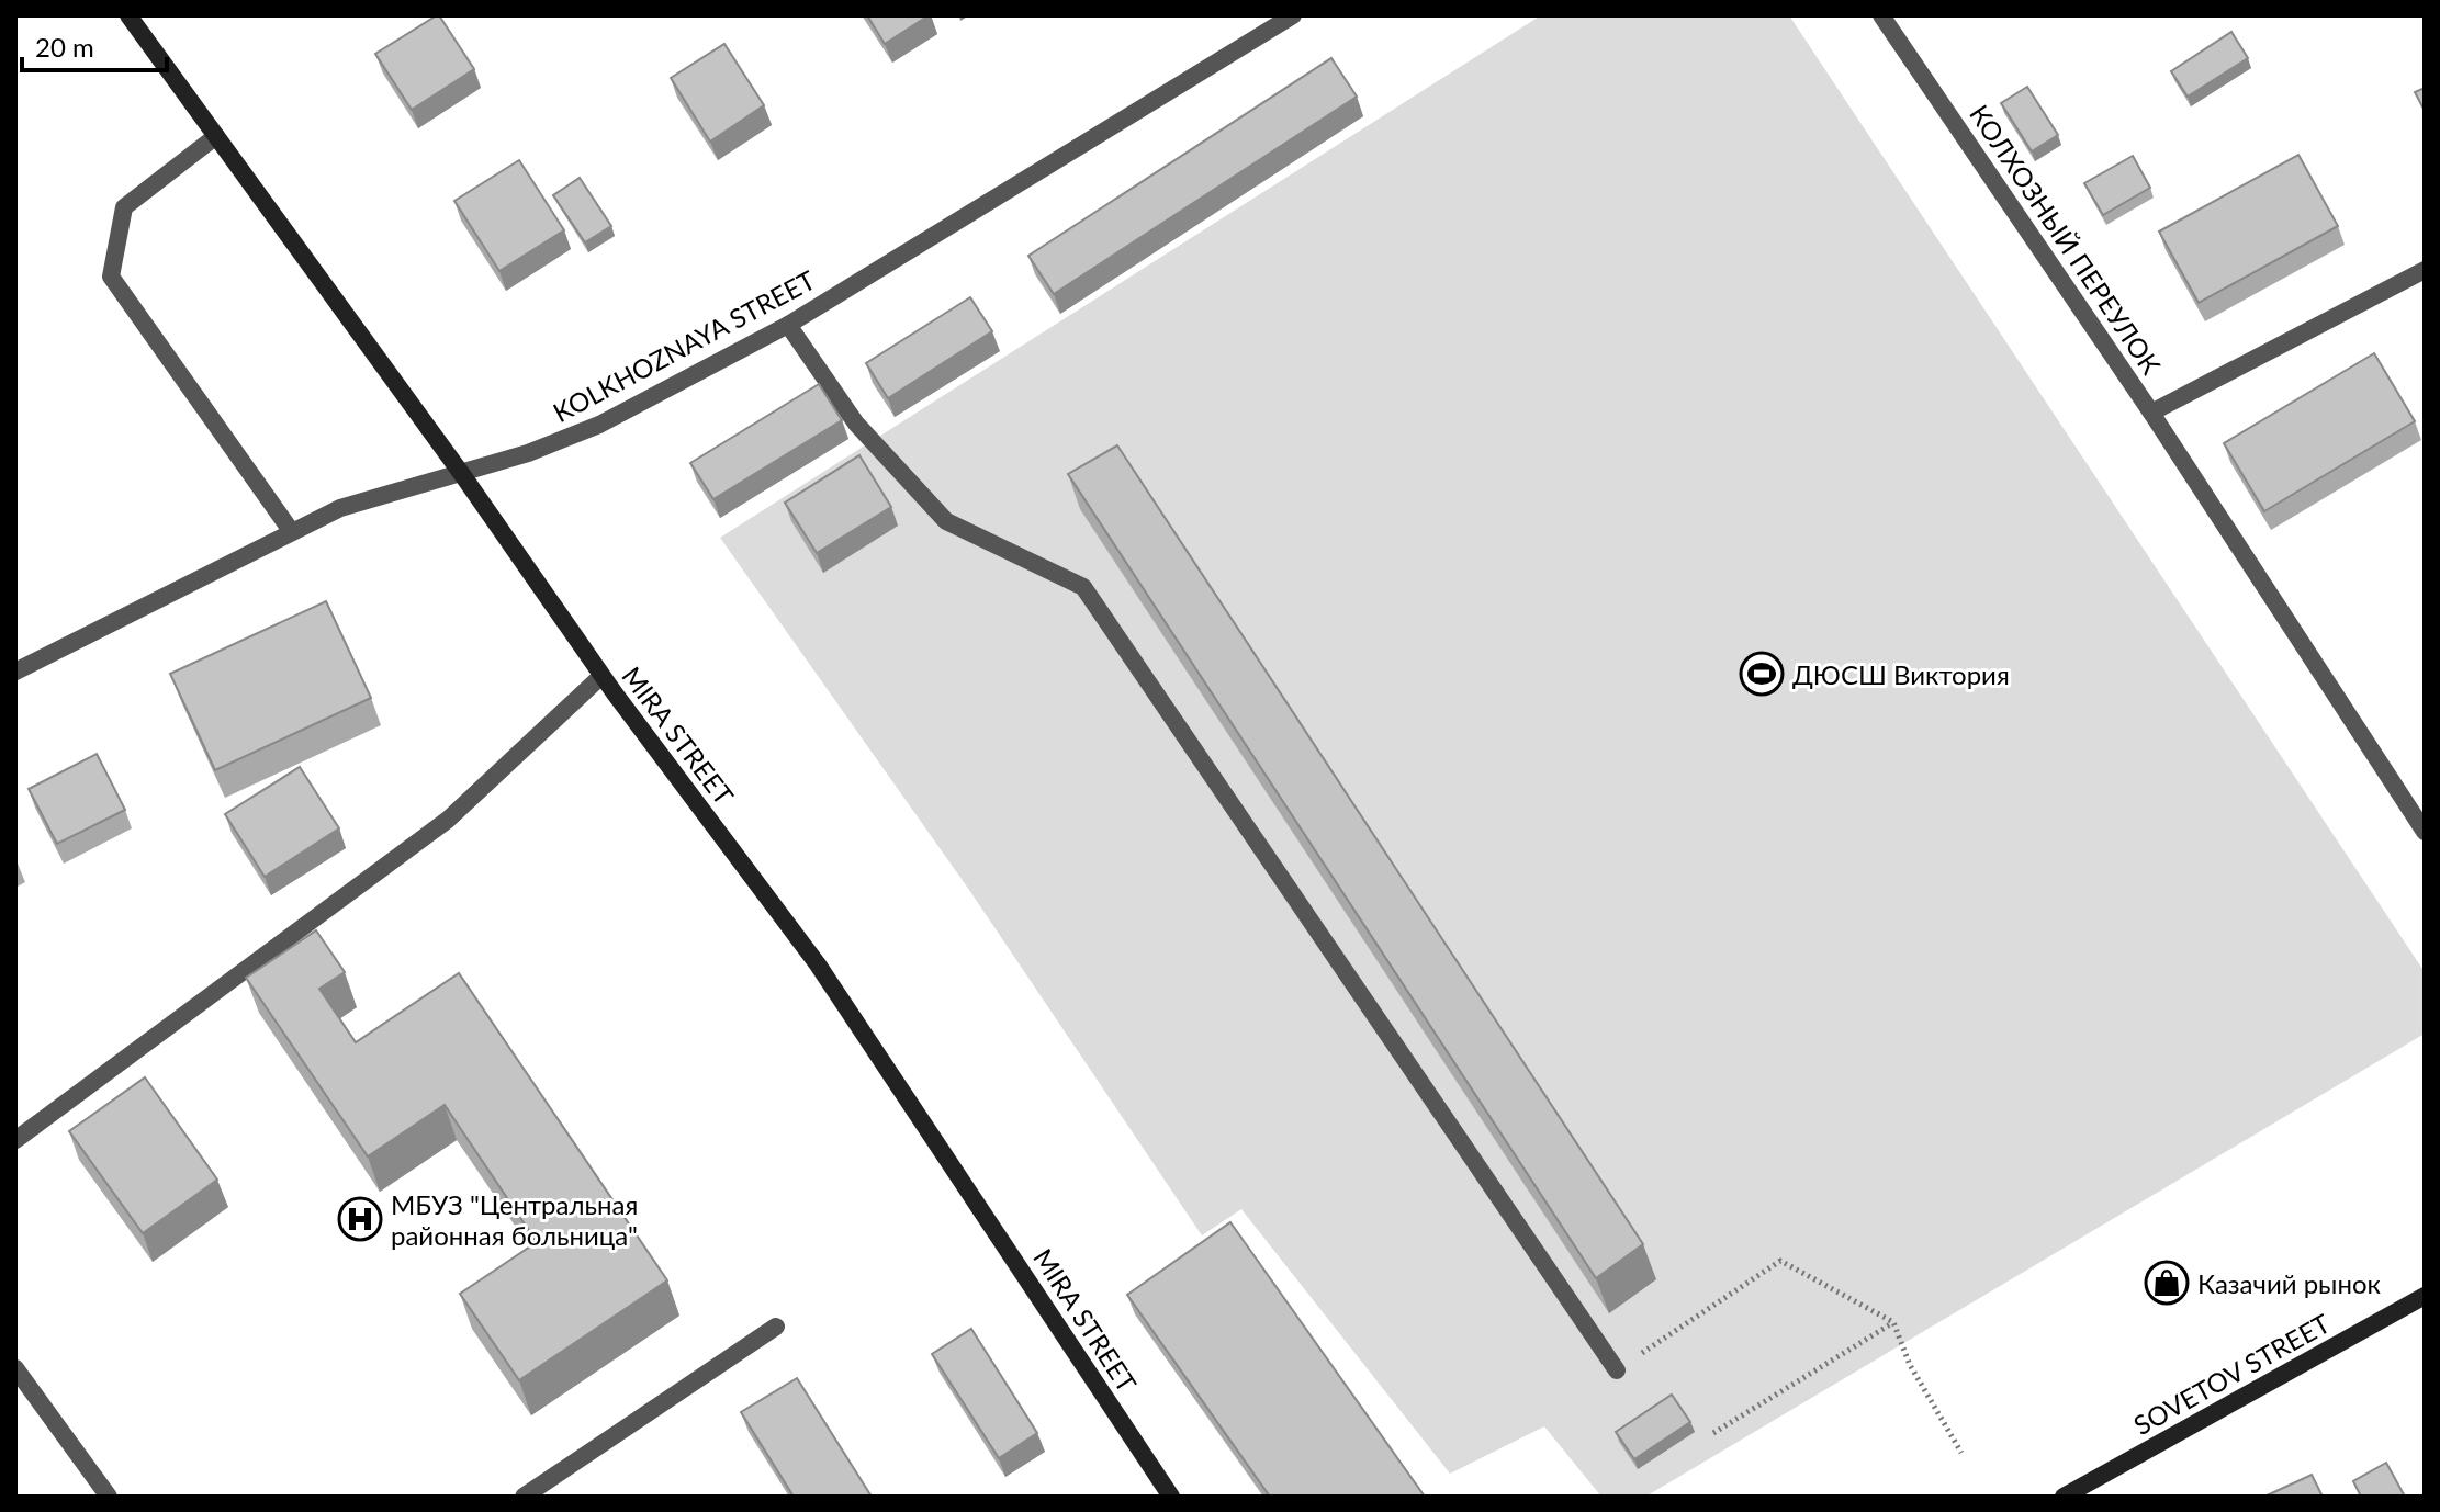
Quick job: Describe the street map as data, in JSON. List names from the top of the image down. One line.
{"streets":{"main road":["MIRA STREET","SOVETOV STREET"],"street":["КОЛХОЗНЫЙ ПЕРЕУЛОК","KOLKHOZNAYA STREET"]},"crossings":[["KOLKHOZNAYA STREET","MIRA STREET"]],"places":{"sports":["ДЮСШ Виктория"],"hospital":["МБУЗ \"Центральная районная больница\""],"shop":["Казачий рынок"]},"scale_bar":"20 m"}
